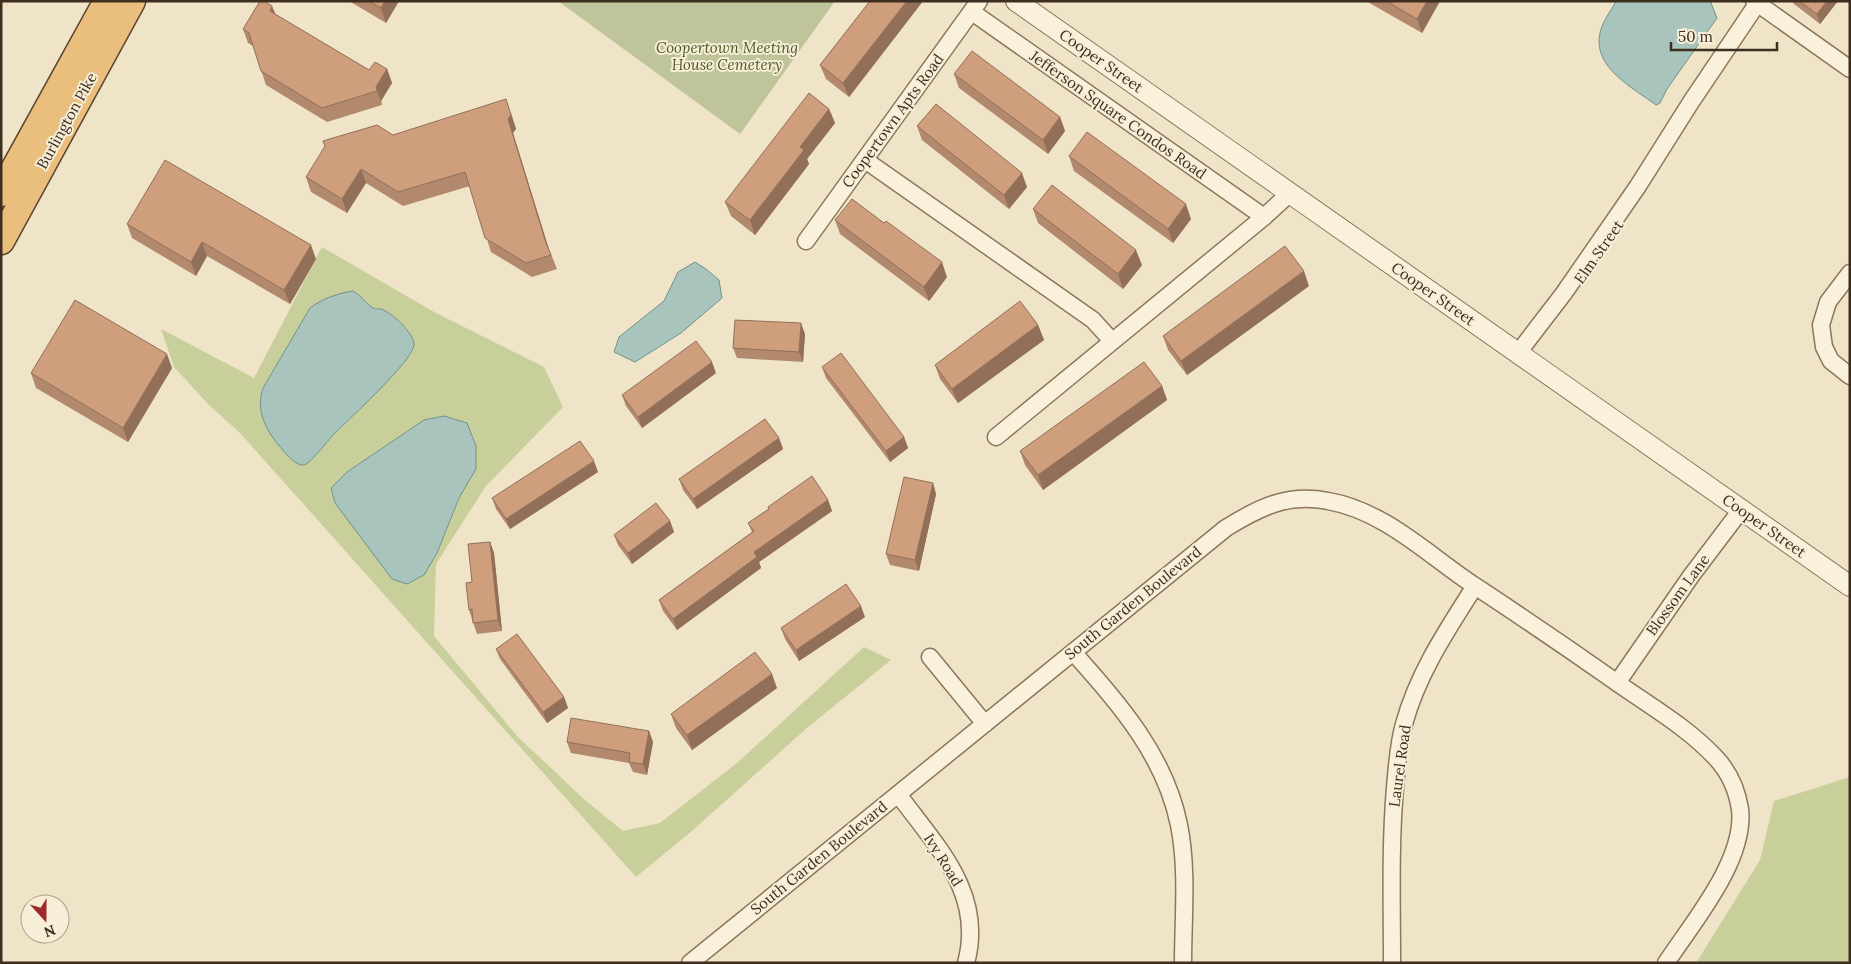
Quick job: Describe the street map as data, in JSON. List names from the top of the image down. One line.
{"streets":{"highway":["Burlington Pike"],"street":["Cooper Street","Jefferson Square Condos Road","Coopertown Apts Road","Elm Street","Blossom Lane","South Garden Boulevard","Laurel Road","Ivy Road"]},"crossings":[["Cooper Street","Elm Street"],["Cooper Street","Blossom Lane"],["Jefferson Square Condos Road","Coopertown Apts Road"],["Blossom Lane","South Garden Boulevard"],["South Garden Boulevard","Laurel Road"],["South Garden Boulevard","Ivy Road"]],"parks":["Coopertown Meeting House Cemetery"],"scale_bar":"50 m","north":"bottom"}
